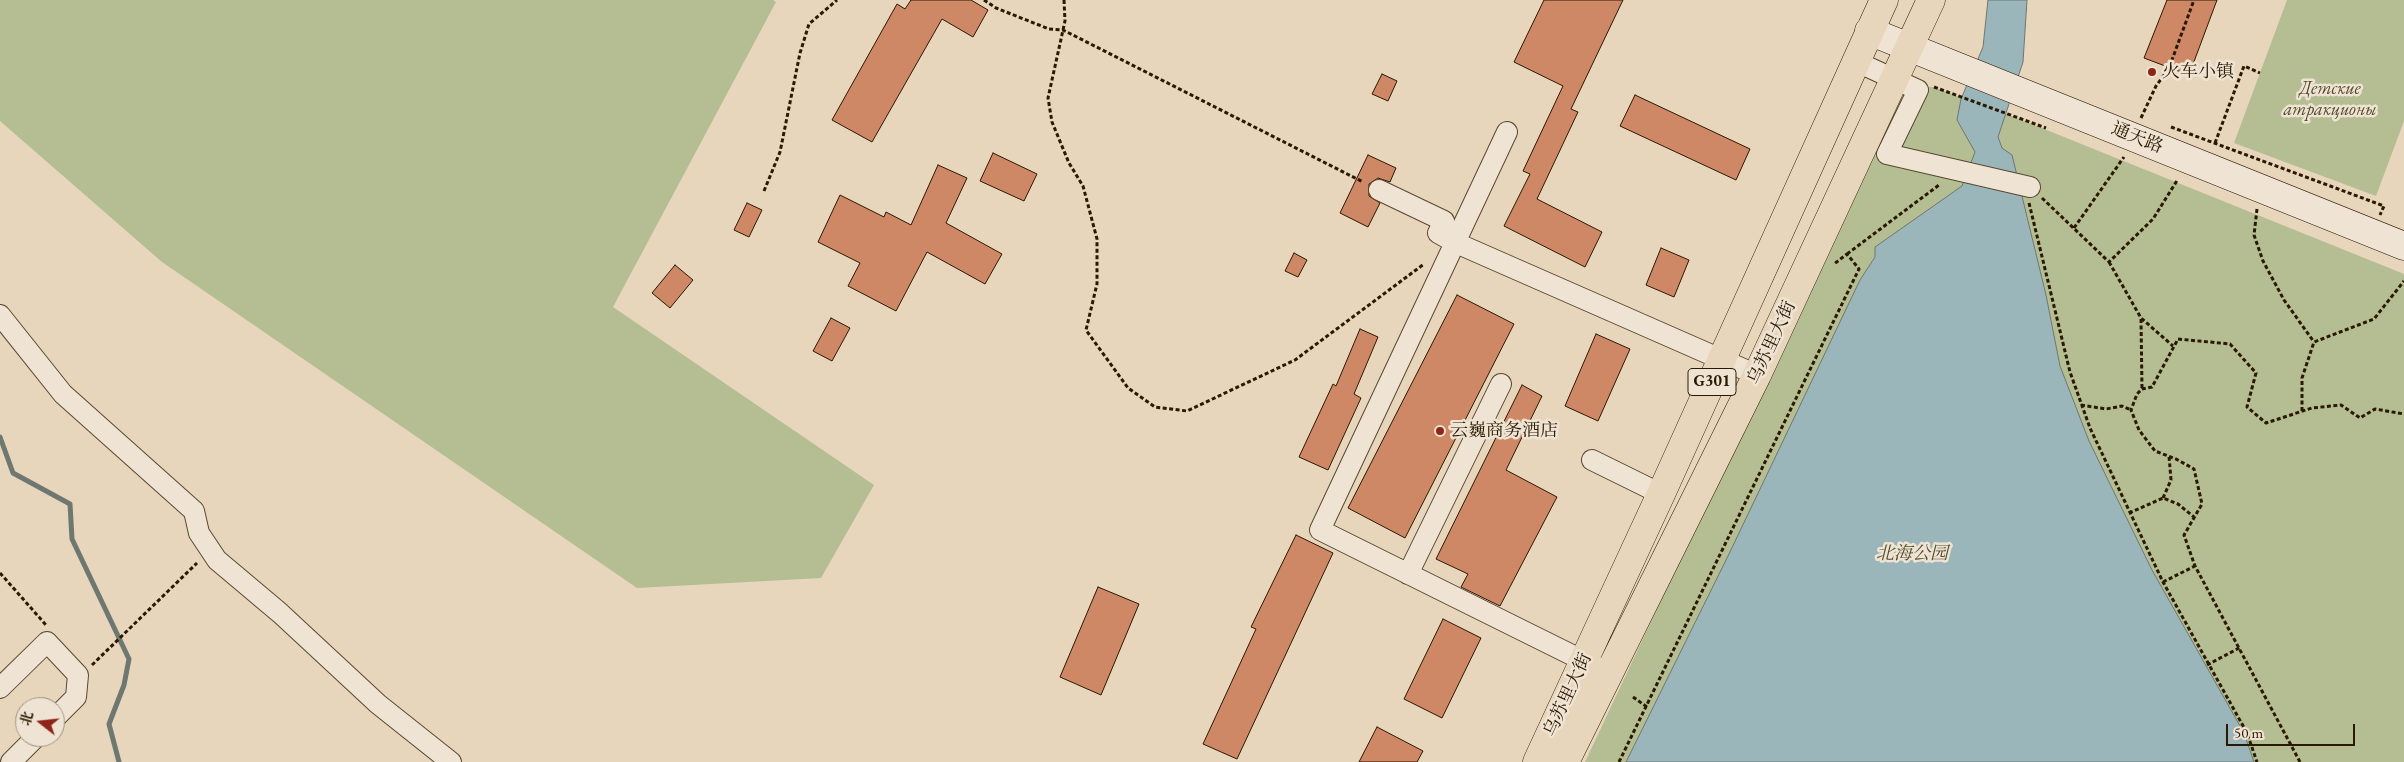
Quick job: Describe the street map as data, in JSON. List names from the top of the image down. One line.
{"streets":{"highway":["乌苏里大街","G301"],"main road":["通天路"]},"crossings":[["通天路","乌苏里大街"]],"parks":["Детские атракционы","北海公园"],"places":["火车小镇","云巍商务酒店"],"scale_bar":"50 m","north":"left"}
